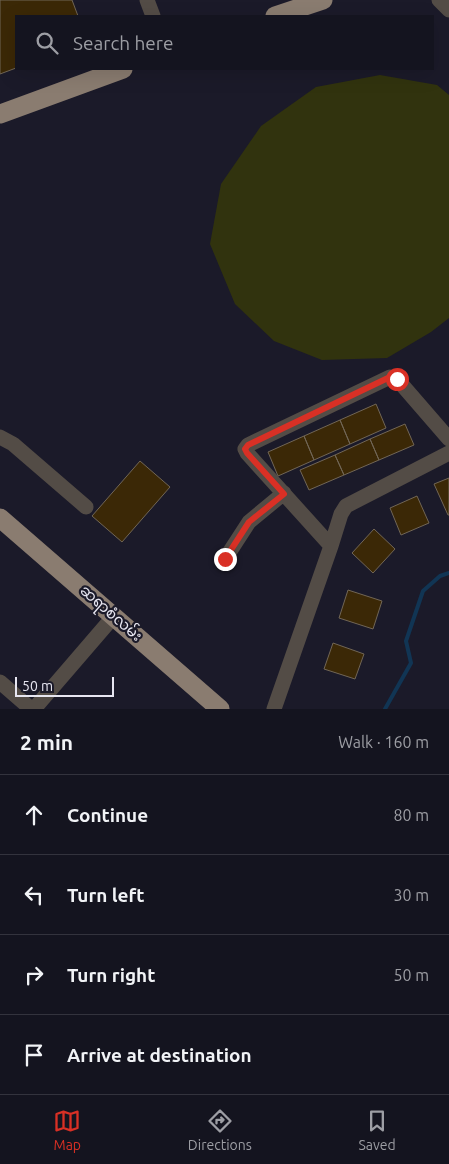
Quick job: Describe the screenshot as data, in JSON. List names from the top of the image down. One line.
{"streets":{"main road":["ဆရာစံလမ်း"]},"scale_bar":"50 m","page":{"search":"Search here","scale":"50 m","heading":["2 min","Walk · 160 m"],"list":[["Continue","80 m"],["Turn left","30 m"],["Turn right","50 m"],"Arrive at destination"],"nav":["Map","Directions","Saved"]}}
